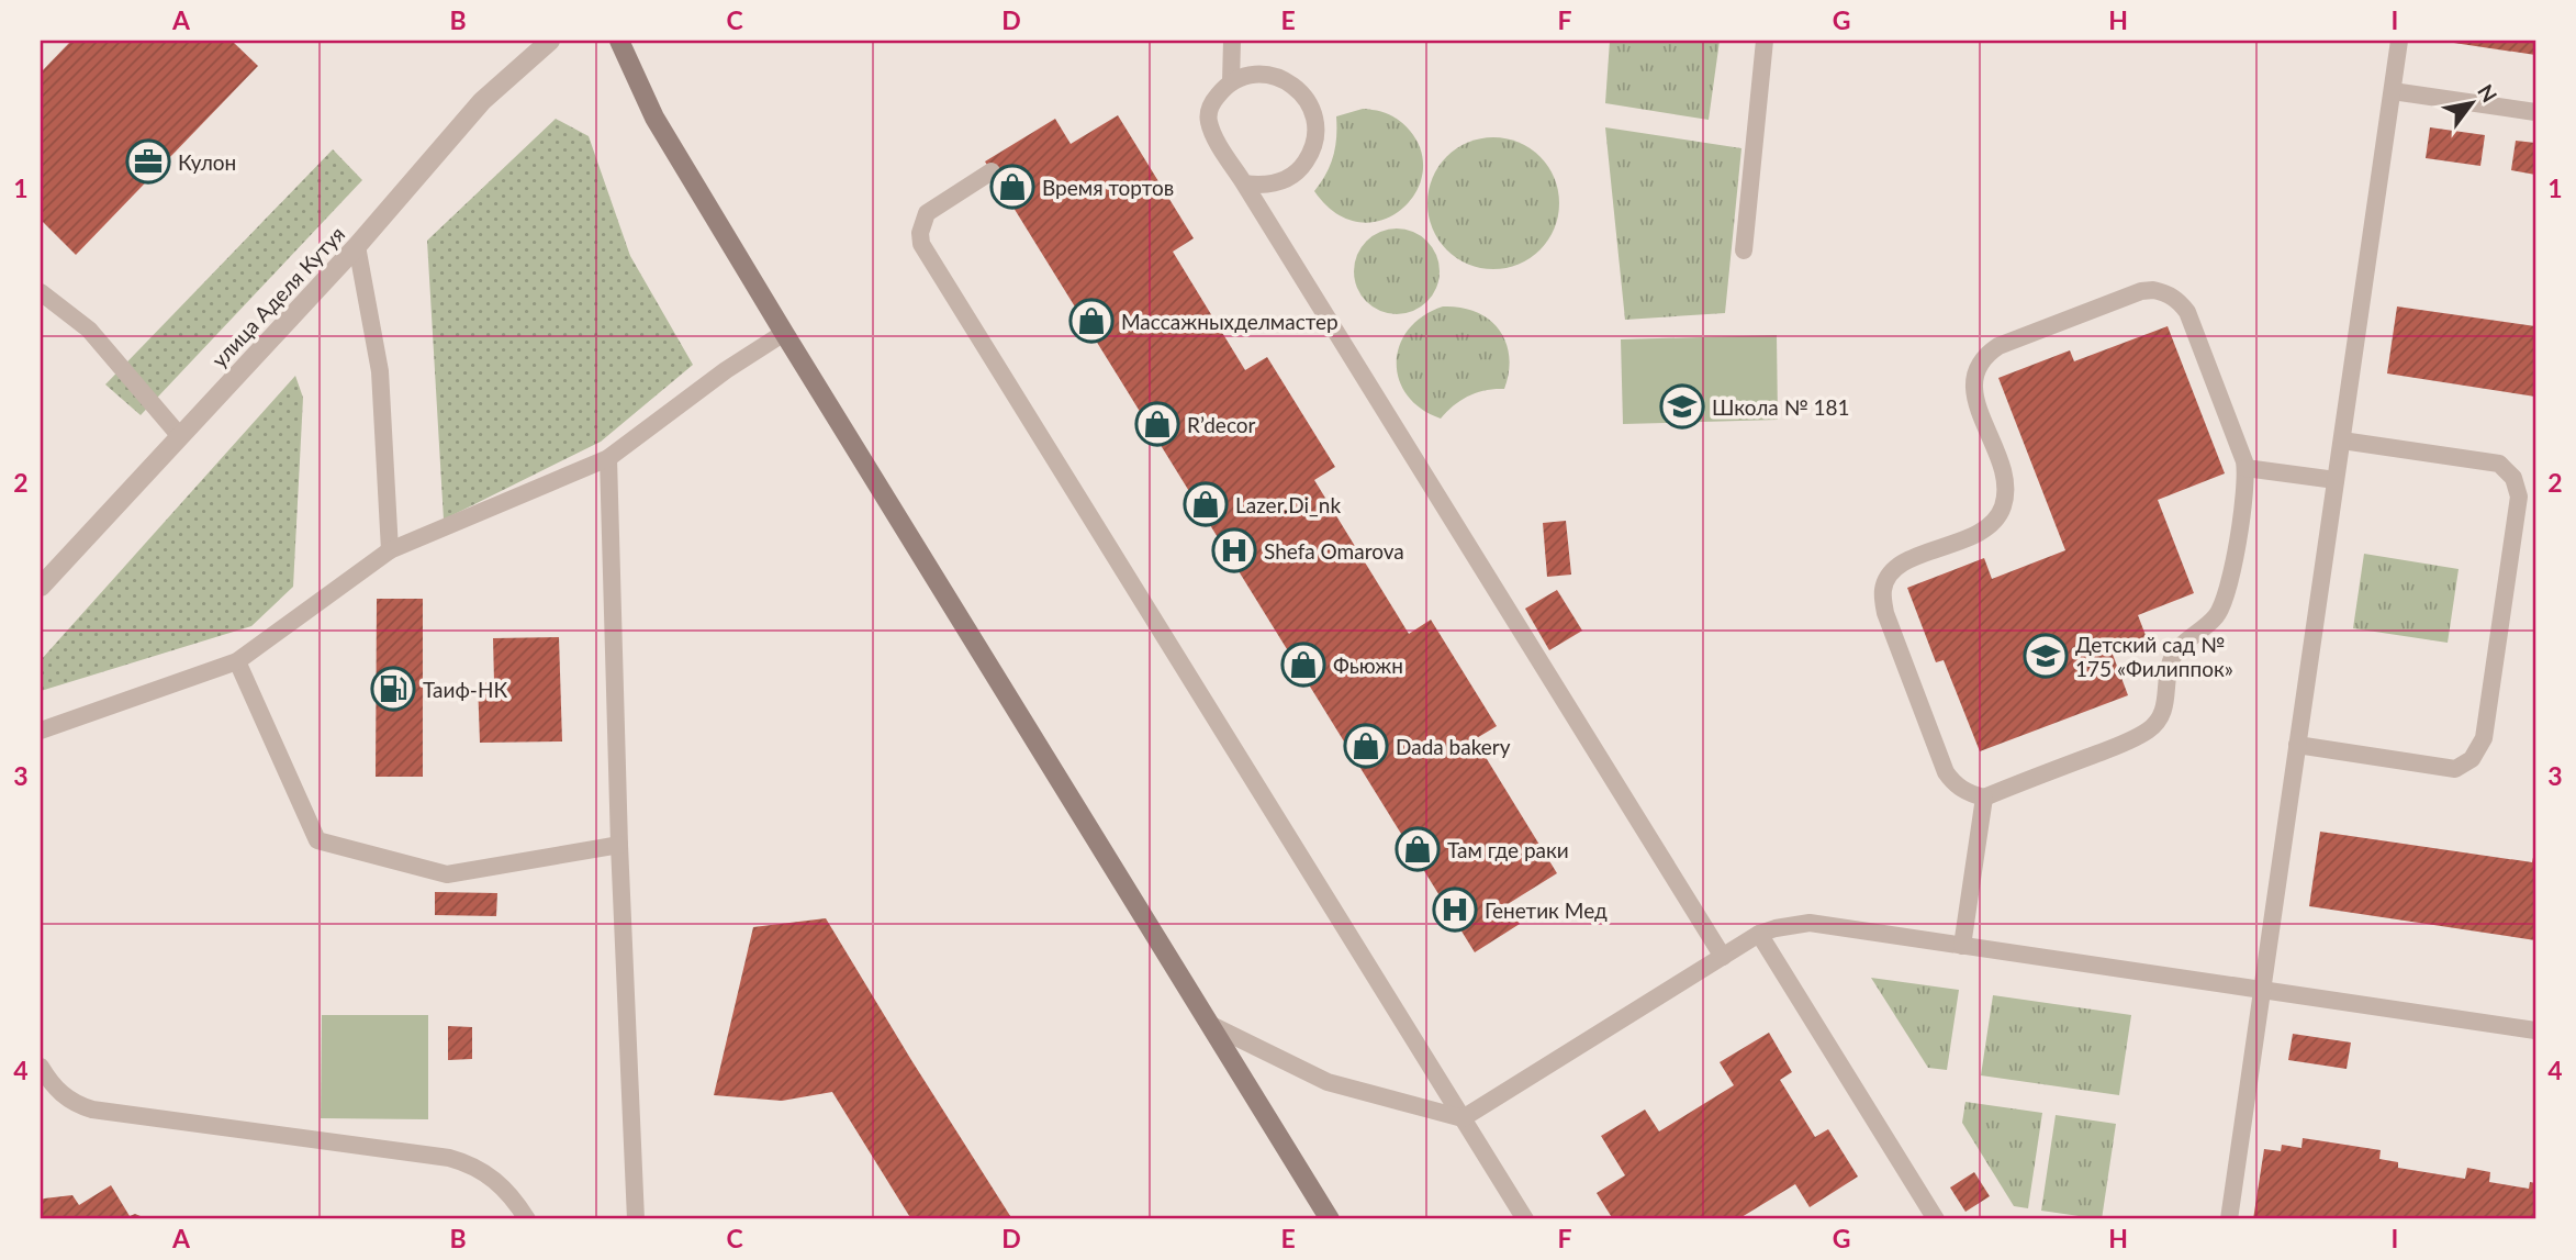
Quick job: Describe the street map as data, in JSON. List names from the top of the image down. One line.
{"streets":{"street":["улица Аделя Кутуя"]},"places":{"office":["Кулон"],"shop":["Время тортов","Массажныхделмастер","R’decor","Lazer.Di_nk","Фьюжн","Dada bakery","Там где раки"],"school or university":["Школа № 181","Детский сад № 175 «Филиппок»"],"hospital":["Shefa Omarova","Генетик Мед"],"fuel station":["Таиф-НК"]},"north":"top right","grid":{"columns":["A","B","C","D","E","F","G","H","I"],"rows":["1","2","3","4"]}}
